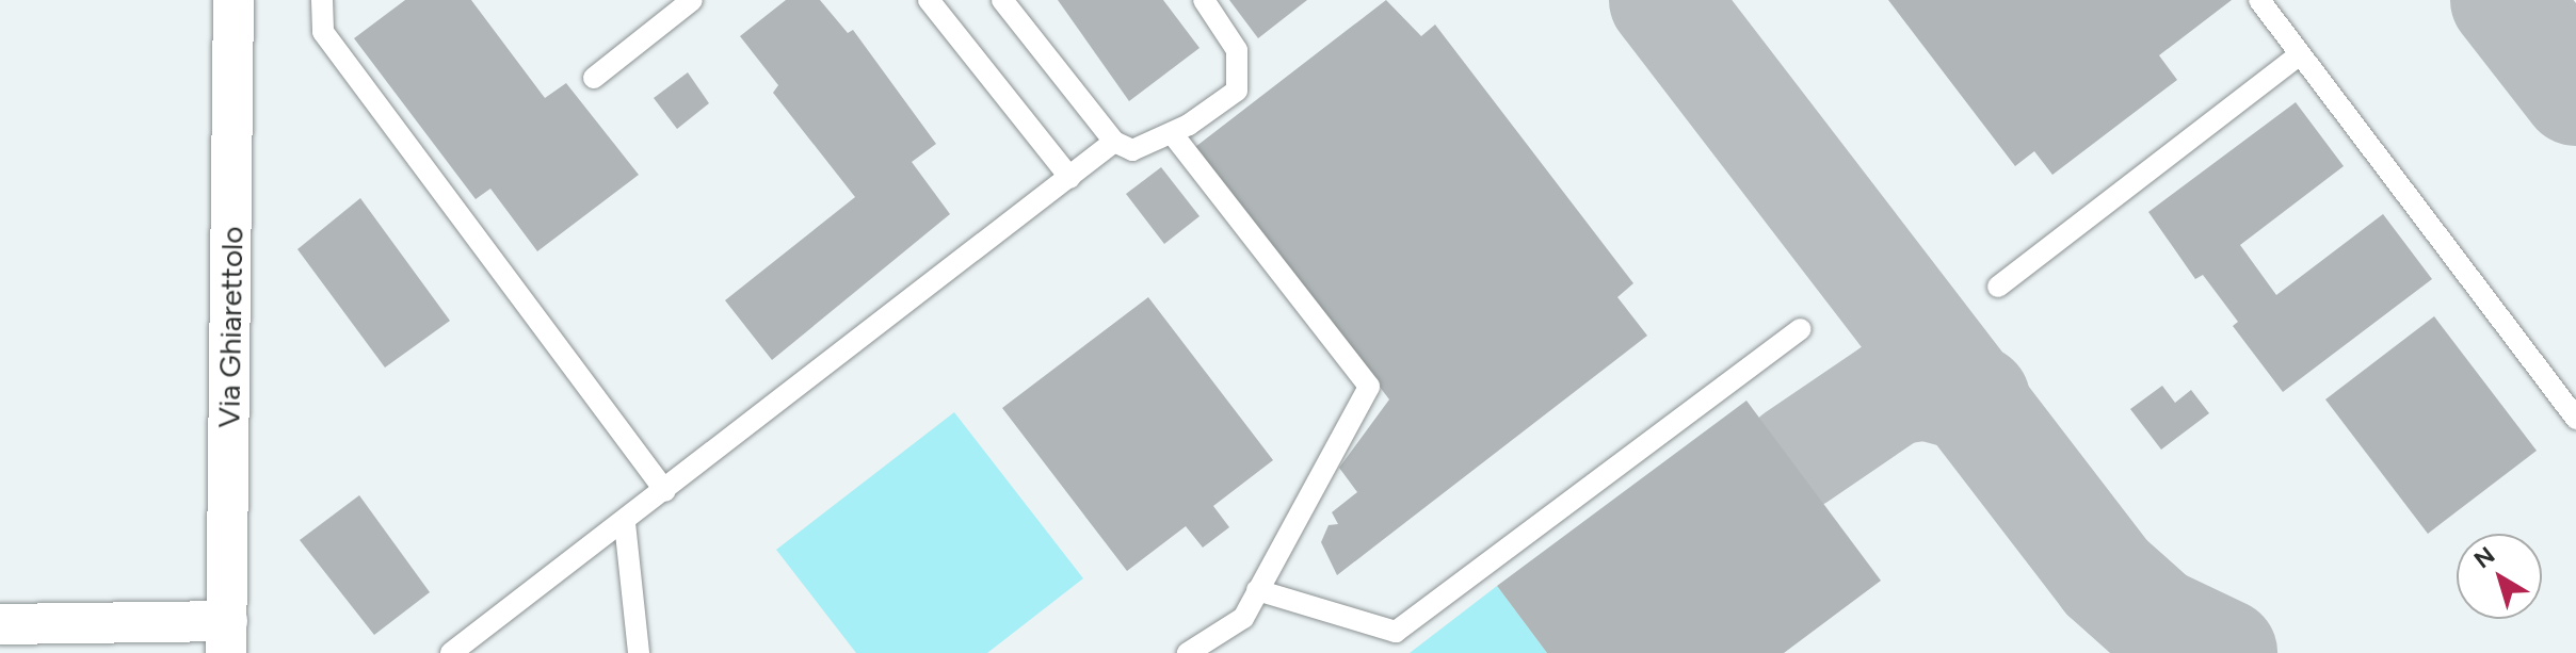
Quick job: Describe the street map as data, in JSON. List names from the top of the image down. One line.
{"streets":{"street":["Via Ghiarettolo"]},"north":"top left"}
